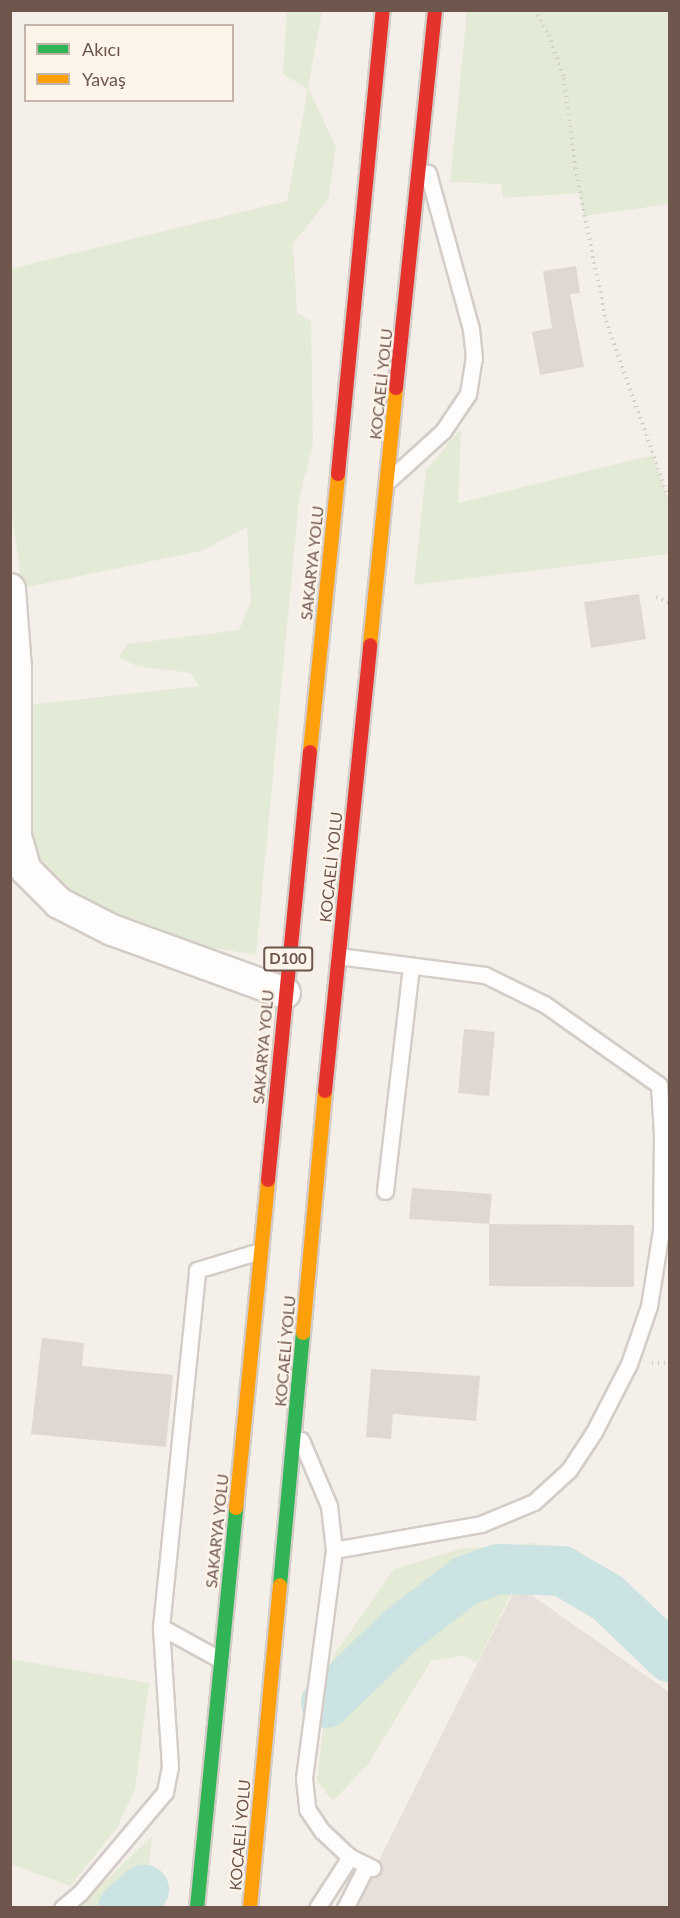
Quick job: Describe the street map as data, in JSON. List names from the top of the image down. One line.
{"streets":{"highway":["KOCAELİ YOLU","SAKARYA YOLU","D100"]},"legend":["Akıcı","Yavaş"]}
